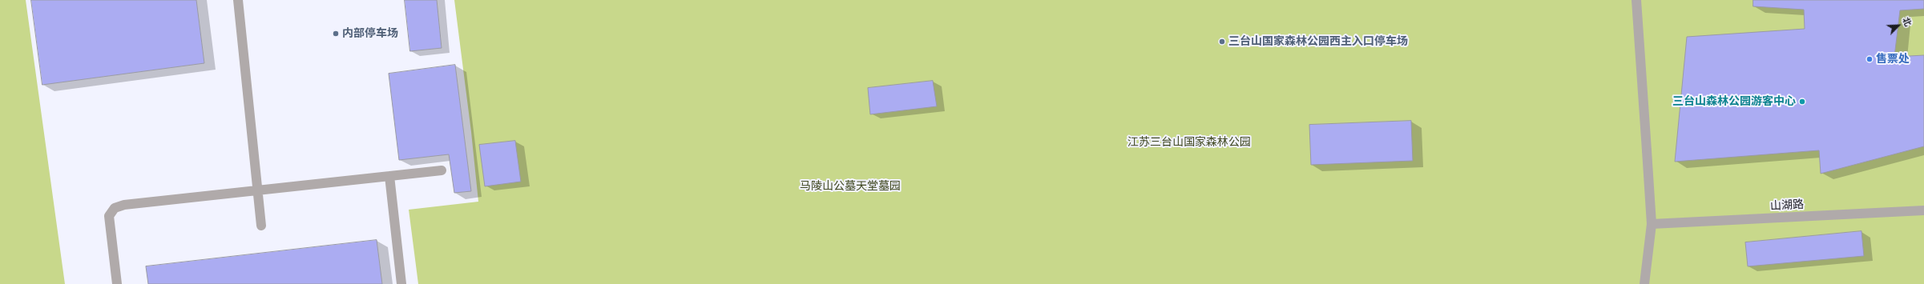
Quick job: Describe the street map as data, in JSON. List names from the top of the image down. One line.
{"streets":{"street":["山湖路"]},"parks":["江苏三台山国家森林公园","马陵山公墓天堂墓园"],"places":["内部停车场","三台山国家森林公园西主入口停车场","售票处","三台山森林公园游客中心"],"north":"top right"}
